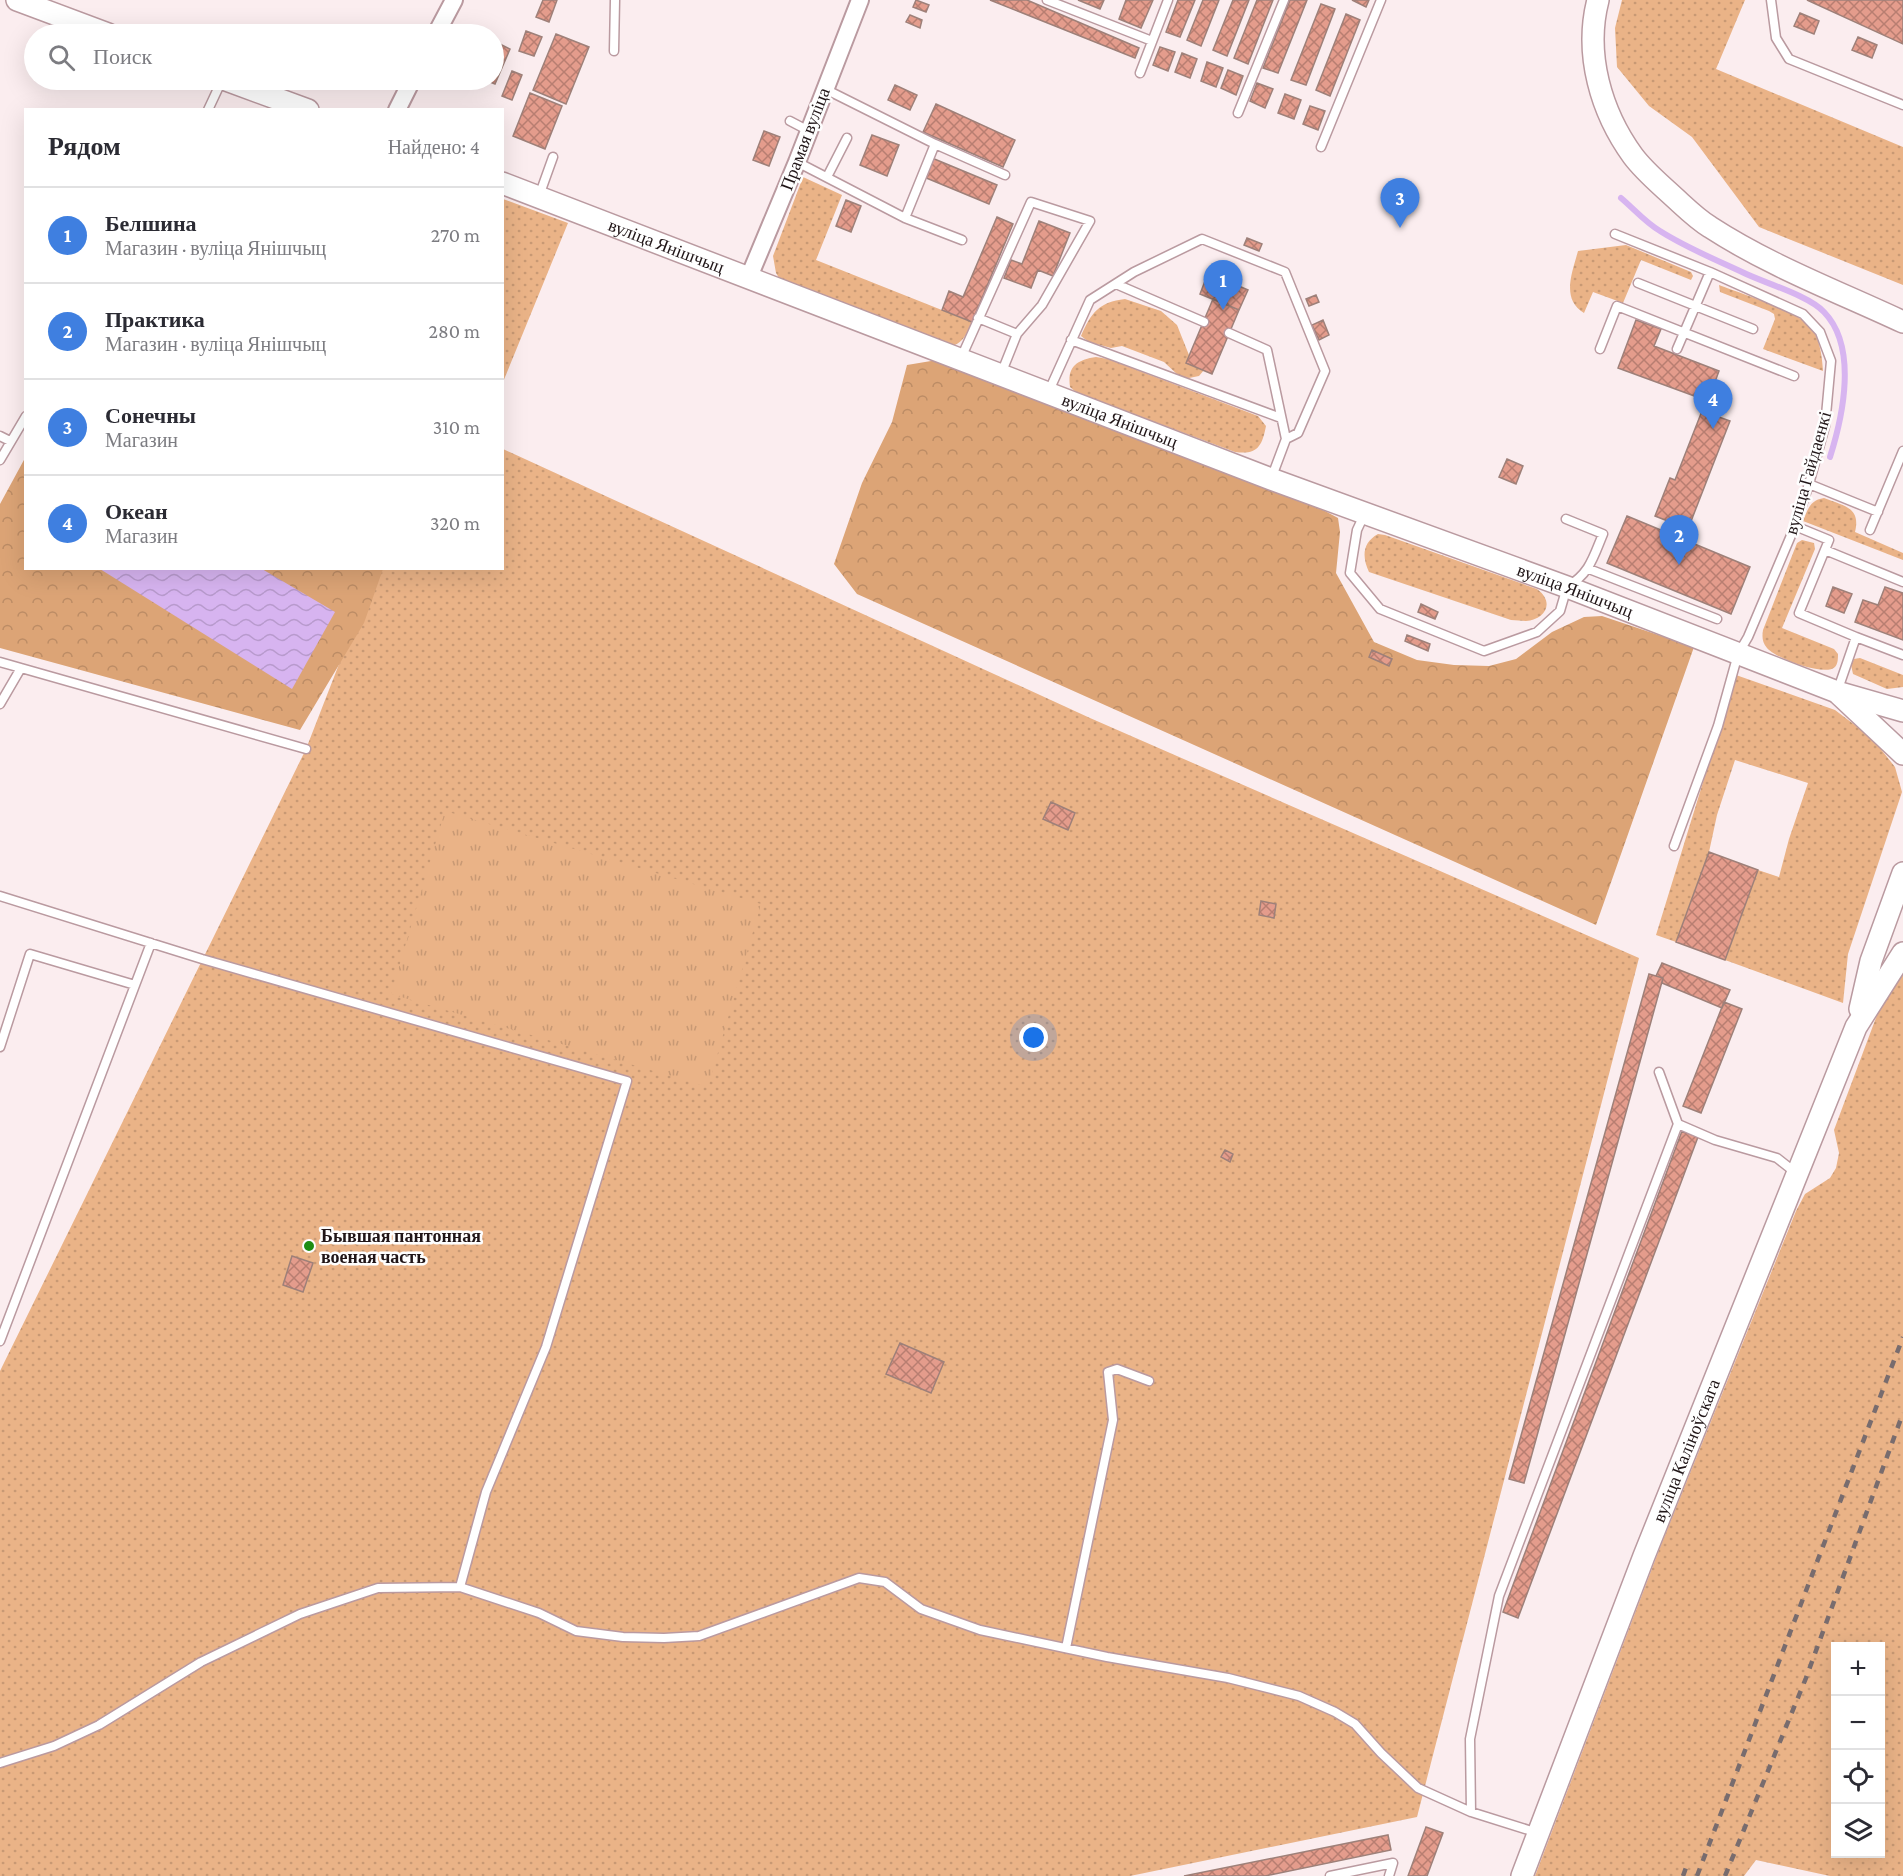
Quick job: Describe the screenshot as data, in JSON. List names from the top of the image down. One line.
{"streets":{"street":["Прамая вуліца","вуліца Янішчыц","вуліца Каліноўскага"],"lane":["вуліца Гайдаенкі"]},"crossings":[["Прамая вуліца","вуліца Янішчыц"],["вуліца Янішчыц","вуліца Гайдаенкі"]],"places":["Бывшая пантонная военая часть"],"page":{"search":"Поиск","heading":["Рядом","Найдено: 4"],"pins":["3","1","4","2"],"list":[{"mark":"1","name":"Белшина","note":"Магазин · вуліца Янішчыц","value":"270 m"},{"mark":"2","name":"Практика","note":"Магазин · вуліца Янішчыц","value":"280 m"},{"mark":"3","name":"Сонечны","note":"Магазин","value":"310 m"},{"mark":"4","name":"Океан","note":"Магазин","value":"320 m"}],"map_buttons":["+","−"]}}
